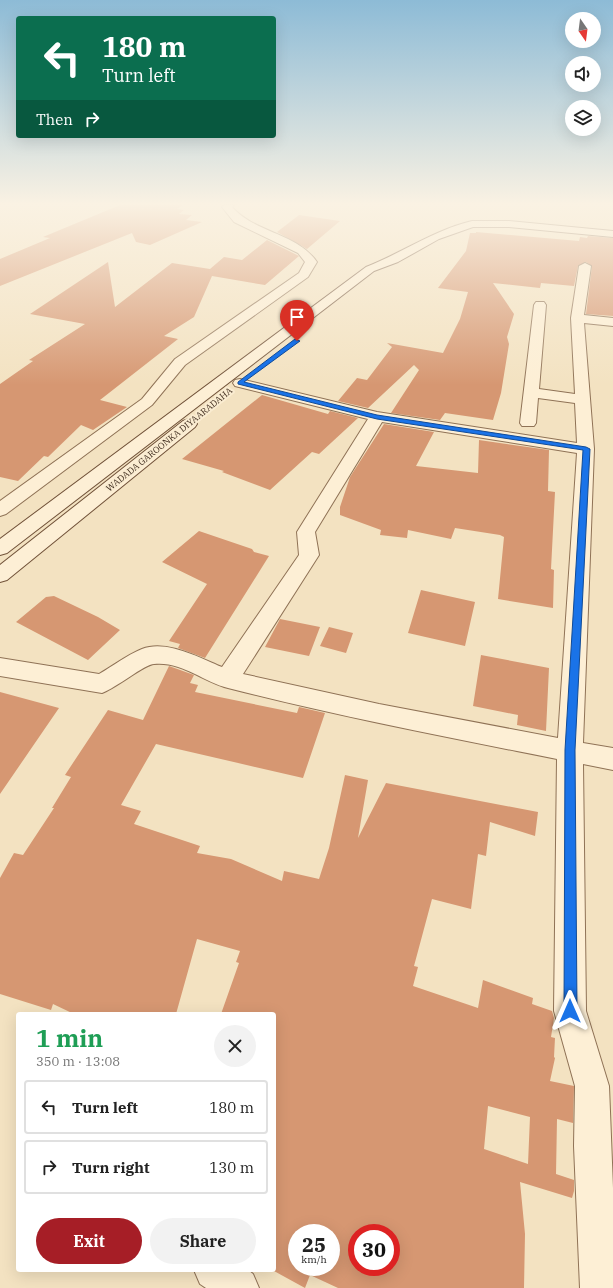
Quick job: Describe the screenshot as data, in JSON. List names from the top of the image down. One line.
{"streets":{"street":["WADADA GAROONKA DIYAARADAHA"]},"north":"bottom","page":{"turn":["180 m","Turn left"],"then":"Then","heading":["1 min","350 m · 13:08"],"list":[{"name":"Turn left","value":"180 m"},{"name":"Turn right","value":"130 m"}],"buttons":["Exit","Share"],"speed":"25 km/h","limit":"30"}}
